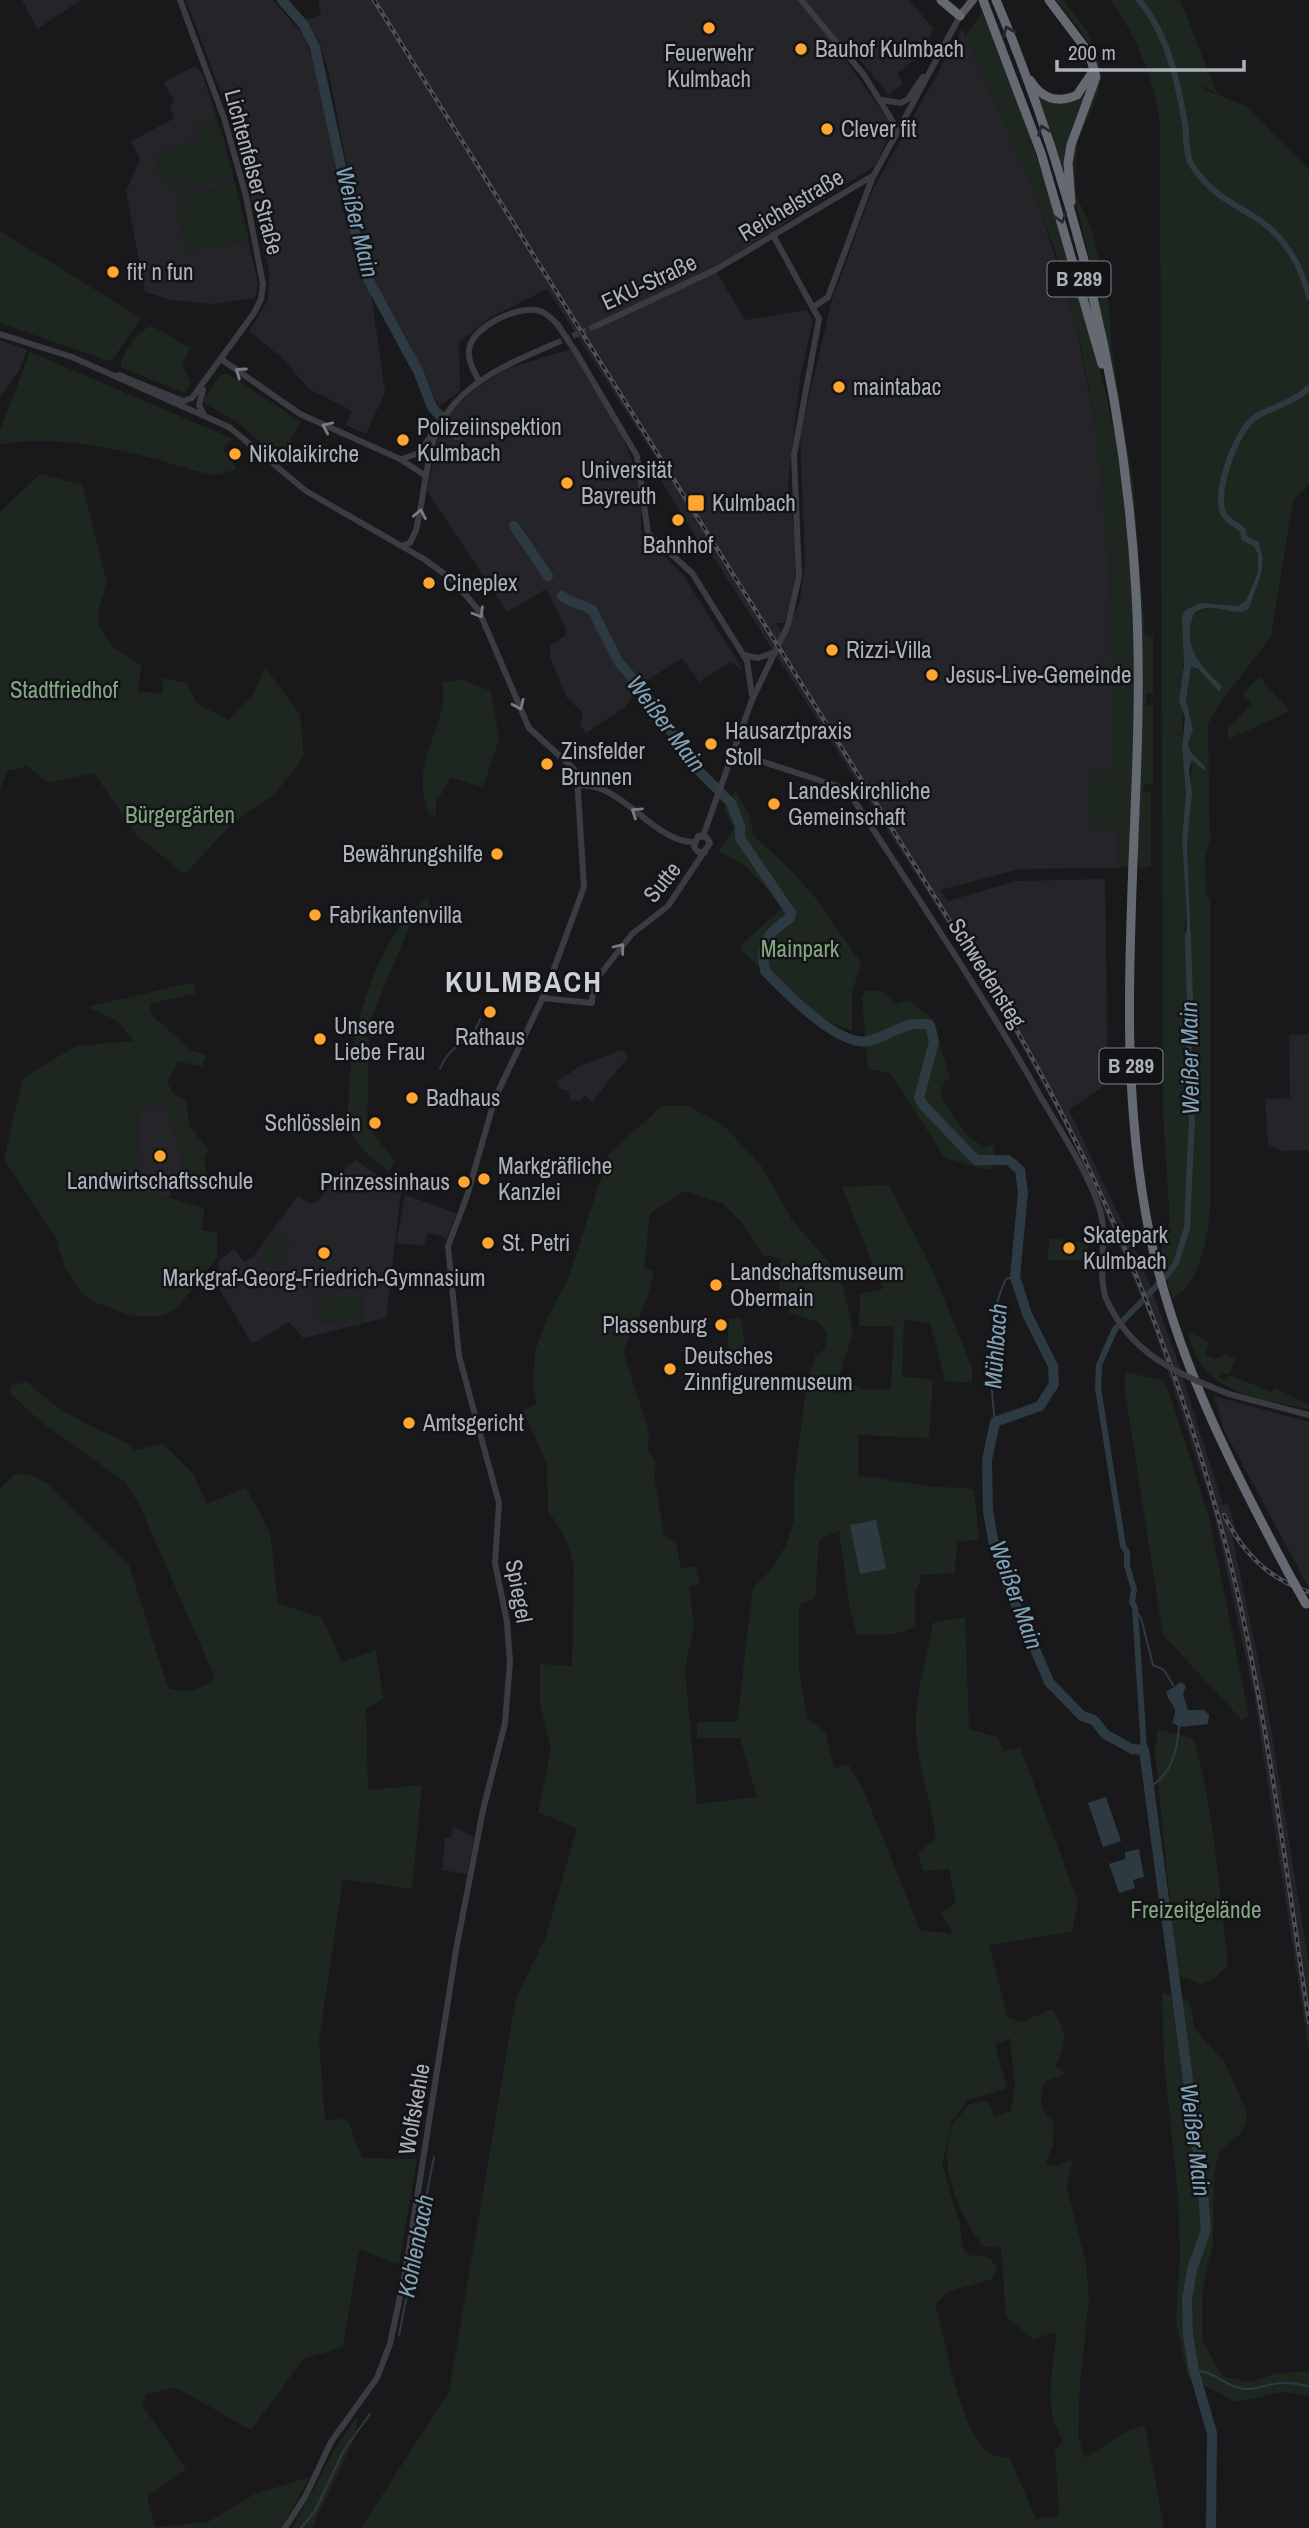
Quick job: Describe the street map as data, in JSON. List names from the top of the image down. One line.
{"streets":{"highway":["B 289"],"street":["Lichtenfelser Straße","Reichelstraße","EKU-Straße","Sutte","Schwedensteg","Spiegel","Wolfskehle"]},"crossings":[["Reichelstraße","EKU-Straße"],["Sutte","Schwedensteg"],["Sutte","Spiegel"],["Spiegel","Wolfskehle"]],"districts":["KULMBACH"],"water":["Weißer Main","Mühlbach","Kohlenbach"],"parks":["Stadtfriedhof","Bürgergärten","Mainpark","Freizeitgelände"],"places":{"other":["Feuerwehr Kulmbach","Bauhof Kulmbach","Clever fit","fit' n fun","maintabac","Polizeiinspektion Kulmbach","Nikolaikirche","Universität Bayreuth","Bahnhof","Cineplex","Rizzi-Villa","Jesus-Live-Gemeinde","Hausarztpraxis Stoll","Zinsfelder Brunnen","Landeskirchliche Gemeinschaft","Bewährungshilfe","Fabrikantenvilla","Rathaus","Unsere Liebe Frau","Badhaus","Schlösslein","Landwirtschaftsschule","Markgräfliche Kanzlei","Prinzessinhaus","St. Petri","Skatepark Kulmbach","Markgraf-Georg-Friedrich-Gymnasium","Landschaftsmuseum Obermain","Plassenburg","Deutsches Zinnfigurenmuseum","Amtsgericht"],"transit":["Kulmbach"]},"scale_bar":"200 m"}
